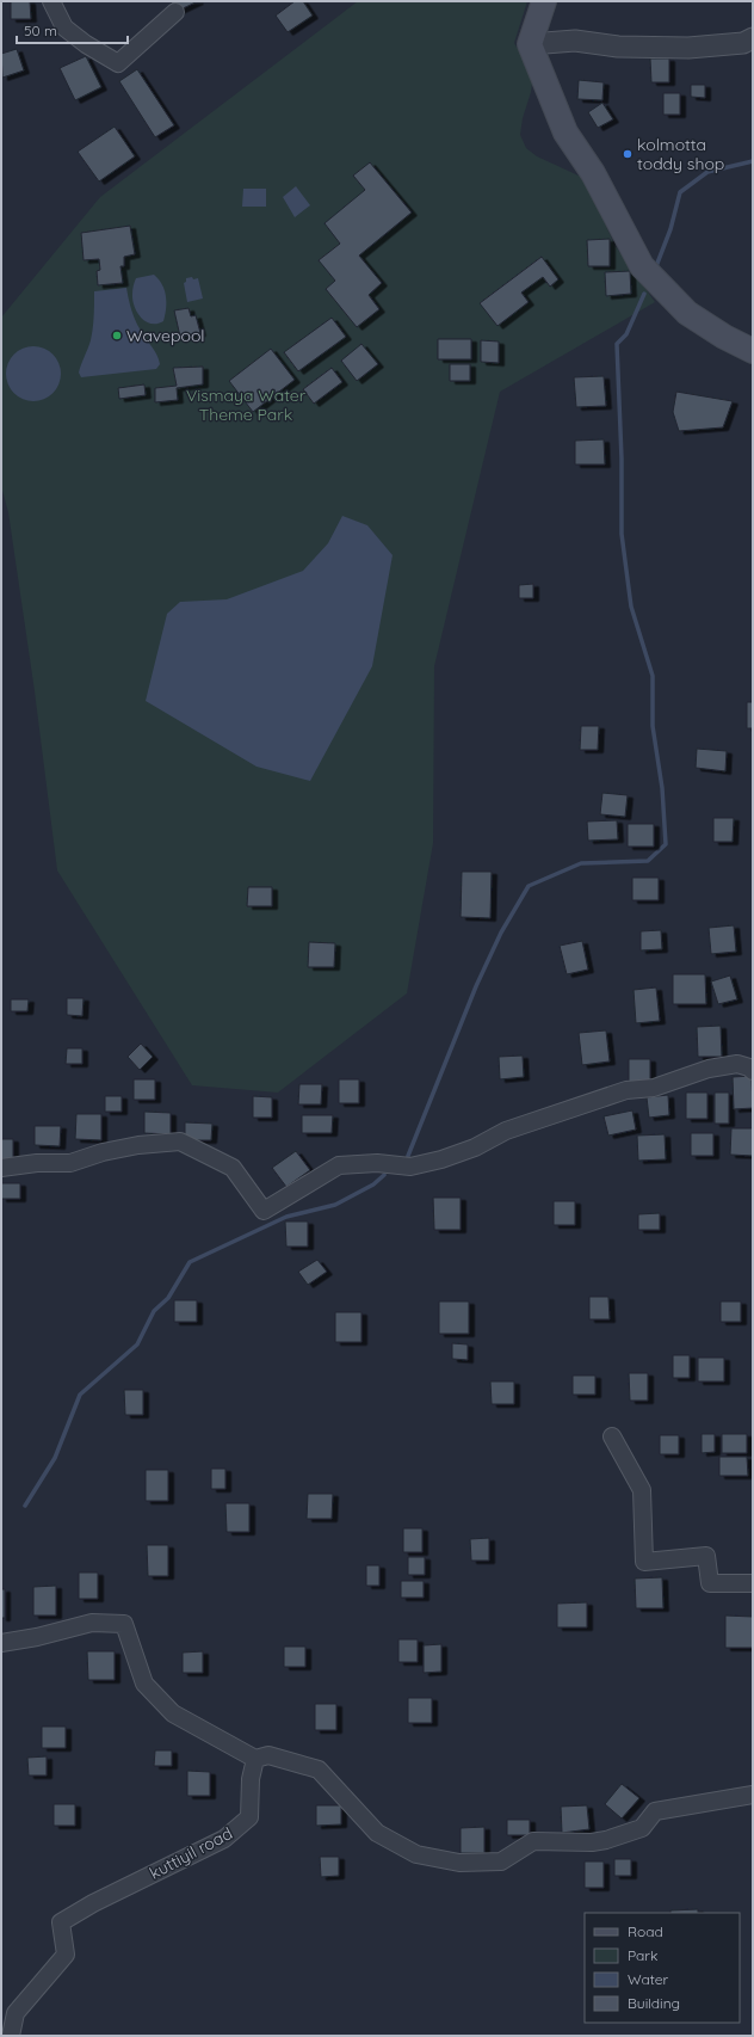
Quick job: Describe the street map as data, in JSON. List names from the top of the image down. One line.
{"streets":{"street":["kuttiyil road"]},"parks":["Vismaya Water Theme Park"],"places":["kolmotta toddy shop","Wavepool"],"legend":["Road","Park","Water","Building"],"scale_bar":"50 m"}
